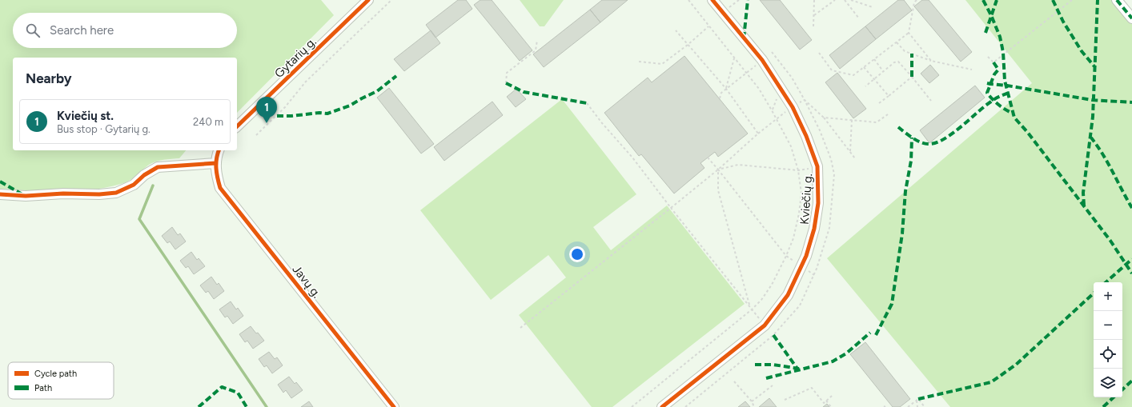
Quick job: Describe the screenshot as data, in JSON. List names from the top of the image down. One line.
{"streets":{"street":["Gytarių g.","Kviečių g.","Javų g."]},"legend":["Cycle path","Path"],"page":{"search":"Search here","heading":"Nearby","pins":"1","list":[{"mark":"1","name":"Kviečių st.","note":"Bus stop · Gytarių g.","value":"240 m"}],"map_buttons":["+","−"]}}
